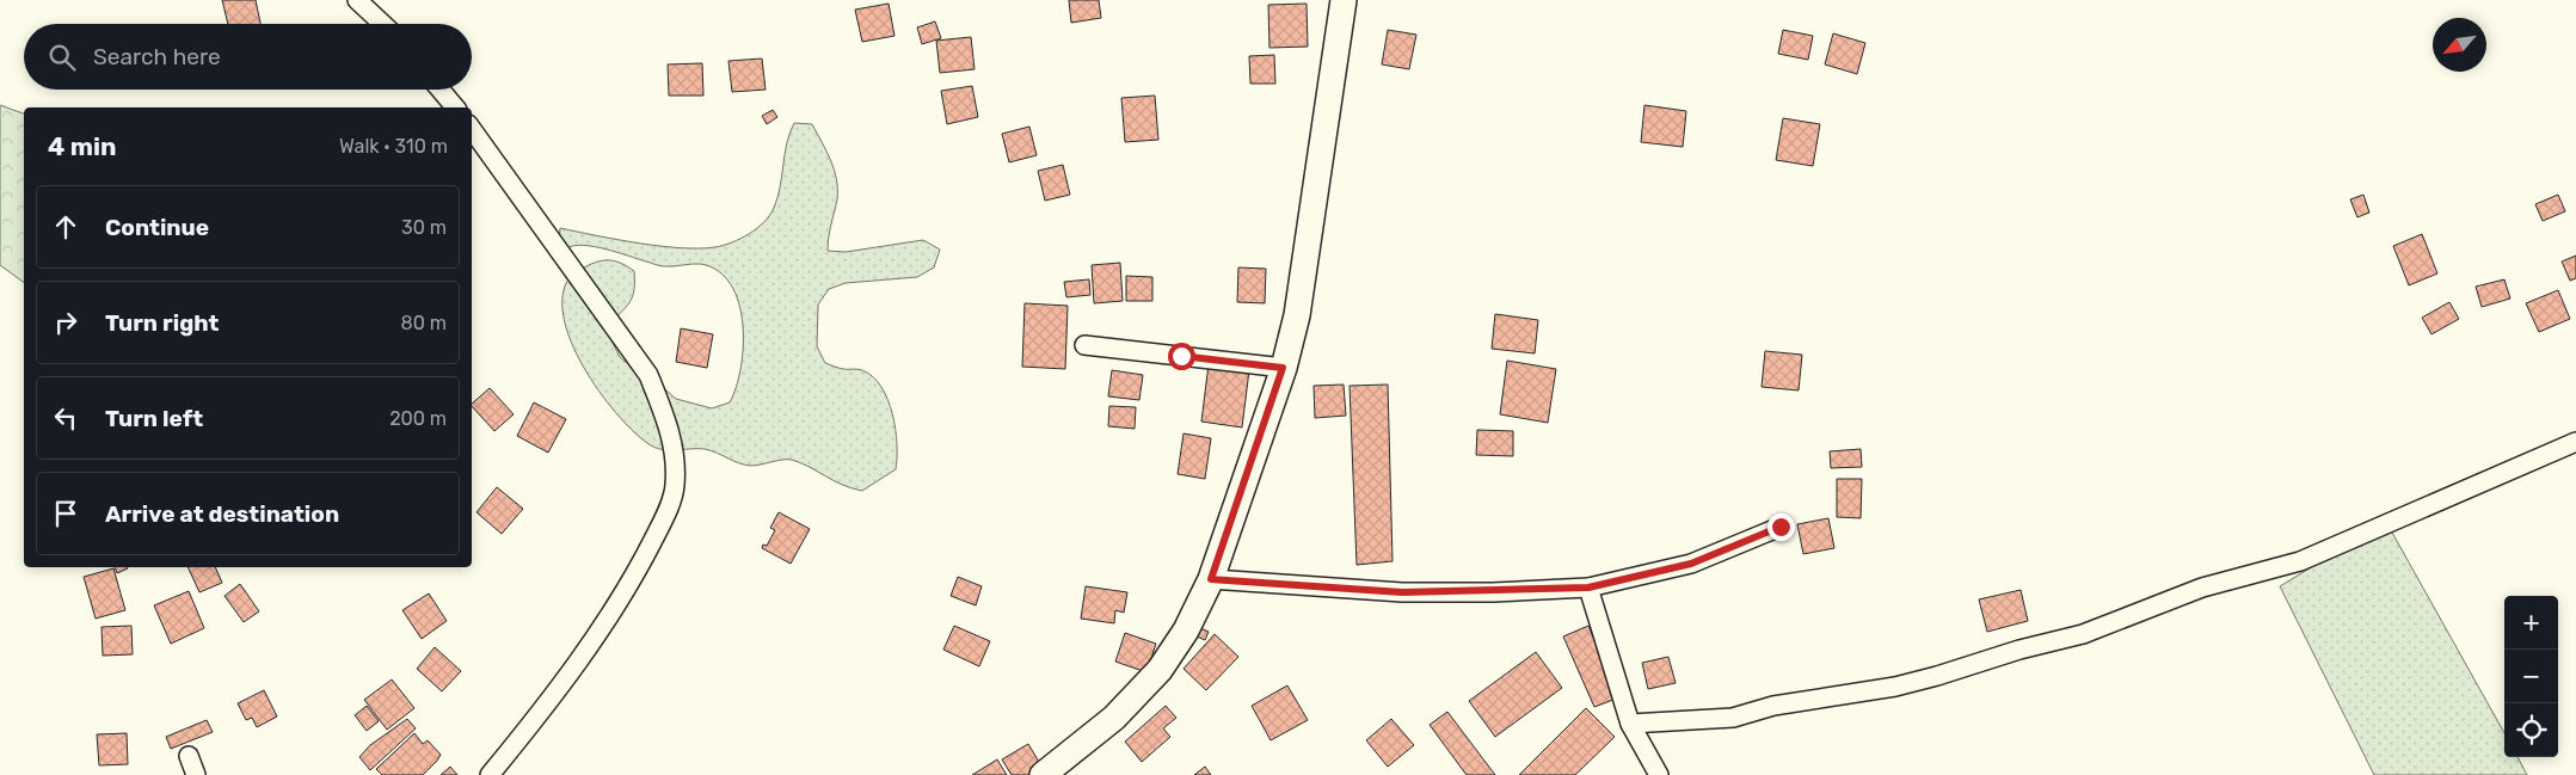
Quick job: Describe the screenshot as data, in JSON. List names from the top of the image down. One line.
{"north":"bottom left","page":{"search":"Search here","heading":["4 min","Walk · 310 m"],"list":[["Continue","30 m"],["Turn right","80 m"],["Turn left","200 m"],"Arrive at destination"],"map_buttons":["+","−"]}}
